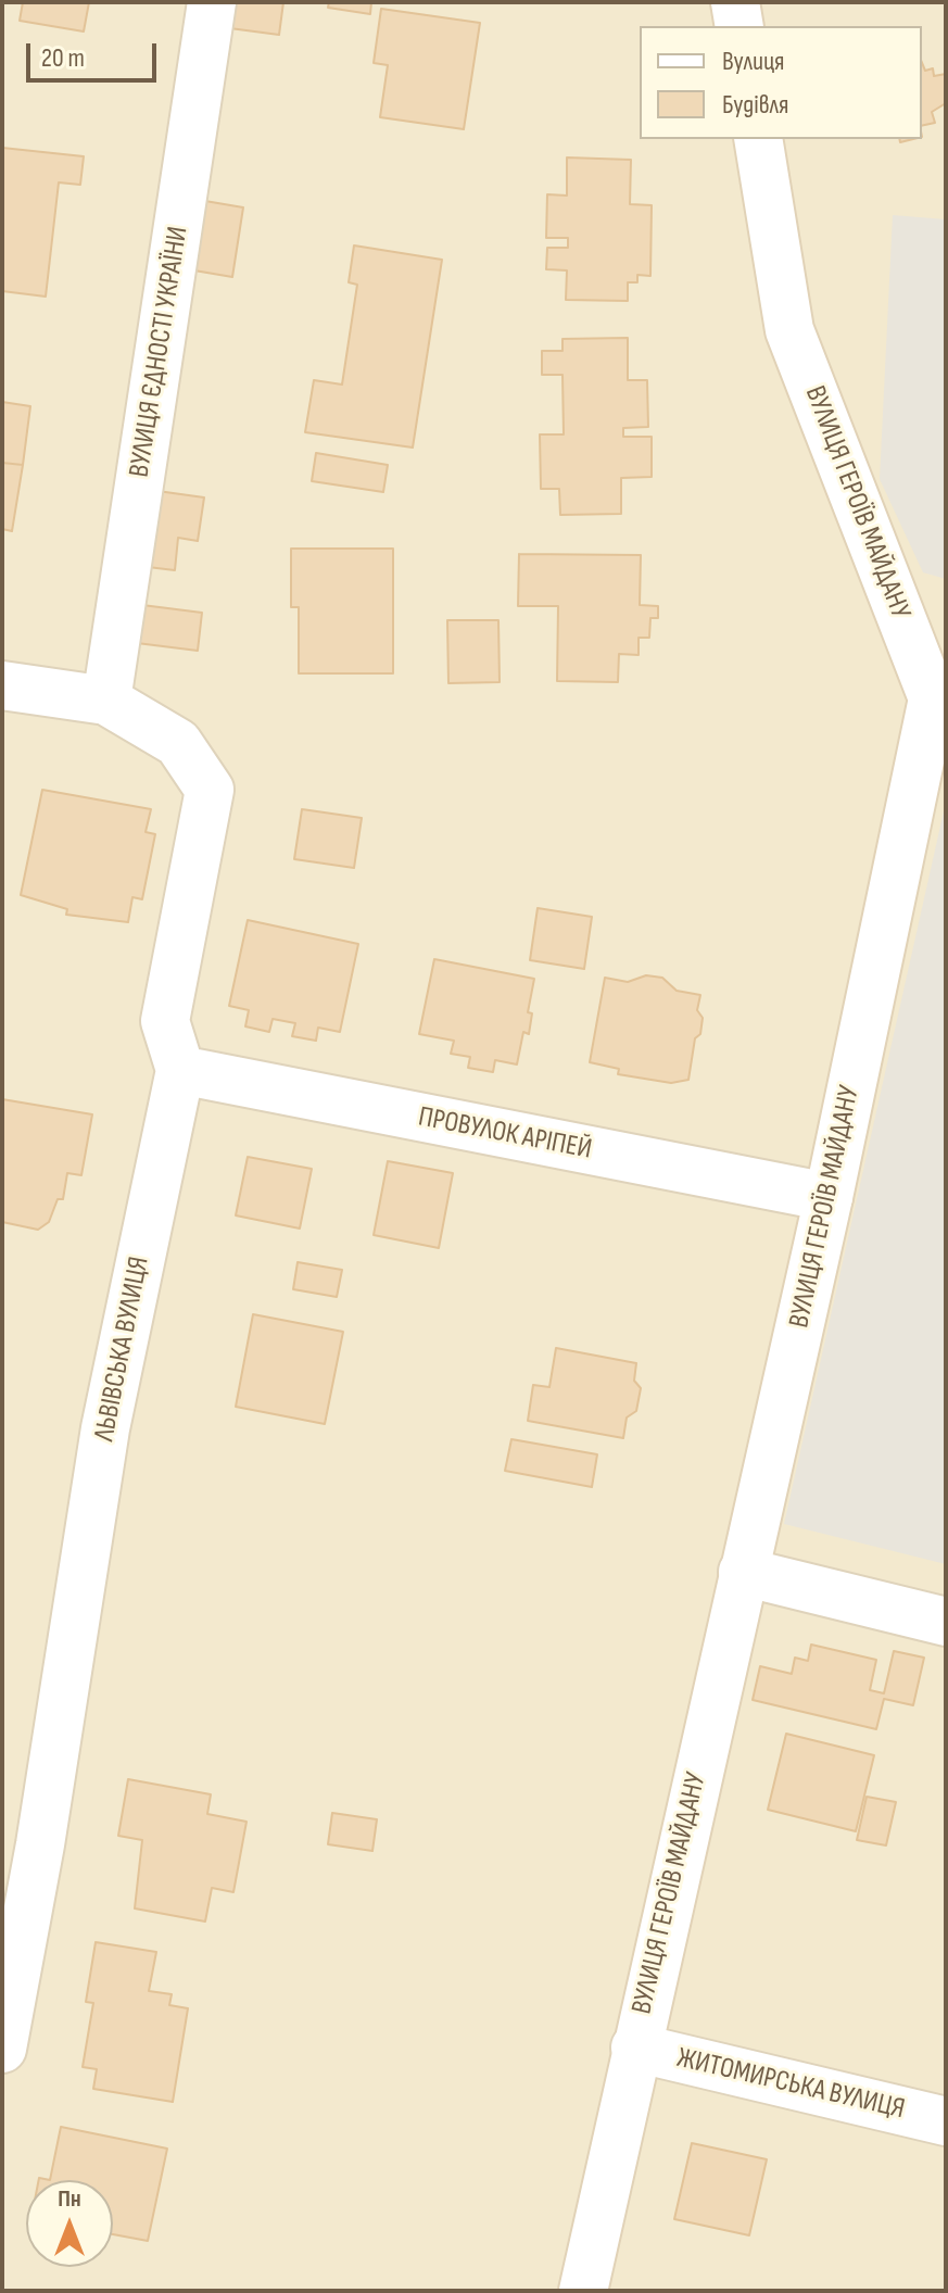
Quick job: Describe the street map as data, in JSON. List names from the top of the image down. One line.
{"streets":{"street":["ВУЛИЦЯ ЄДНОСТІ УКРАЇНИ","ВУЛИЦЯ ГЕРОЇВ МАЙДАНУ","ПРОВУЛОК АРІПЕЙ","ЛЬВІВСЬКА ВУЛИЦЯ","ЖИТОМИРСЬКА ВУЛИЦЯ"]},"crossings":[["ВУЛИЦЯ ЄДНОСТІ УКРАЇНИ","ЛЬВІВСЬКА ВУЛИЦЯ"],["ВУЛИЦЯ ГЕРОЇВ МАЙДАНУ","ПРОВУЛОК АРІПЕЙ"],["ВУЛИЦЯ ГЕРОЇВ МАЙДАНУ","ЖИТОМИРСЬКА ВУЛИЦЯ"],["ПРОВУЛОК АРІПЕЙ","ЛЬВІВСЬКА ВУЛИЦЯ"]],"legend":["Вулиця","Будівля"],"scale_bar":"20 m","north":"top"}
